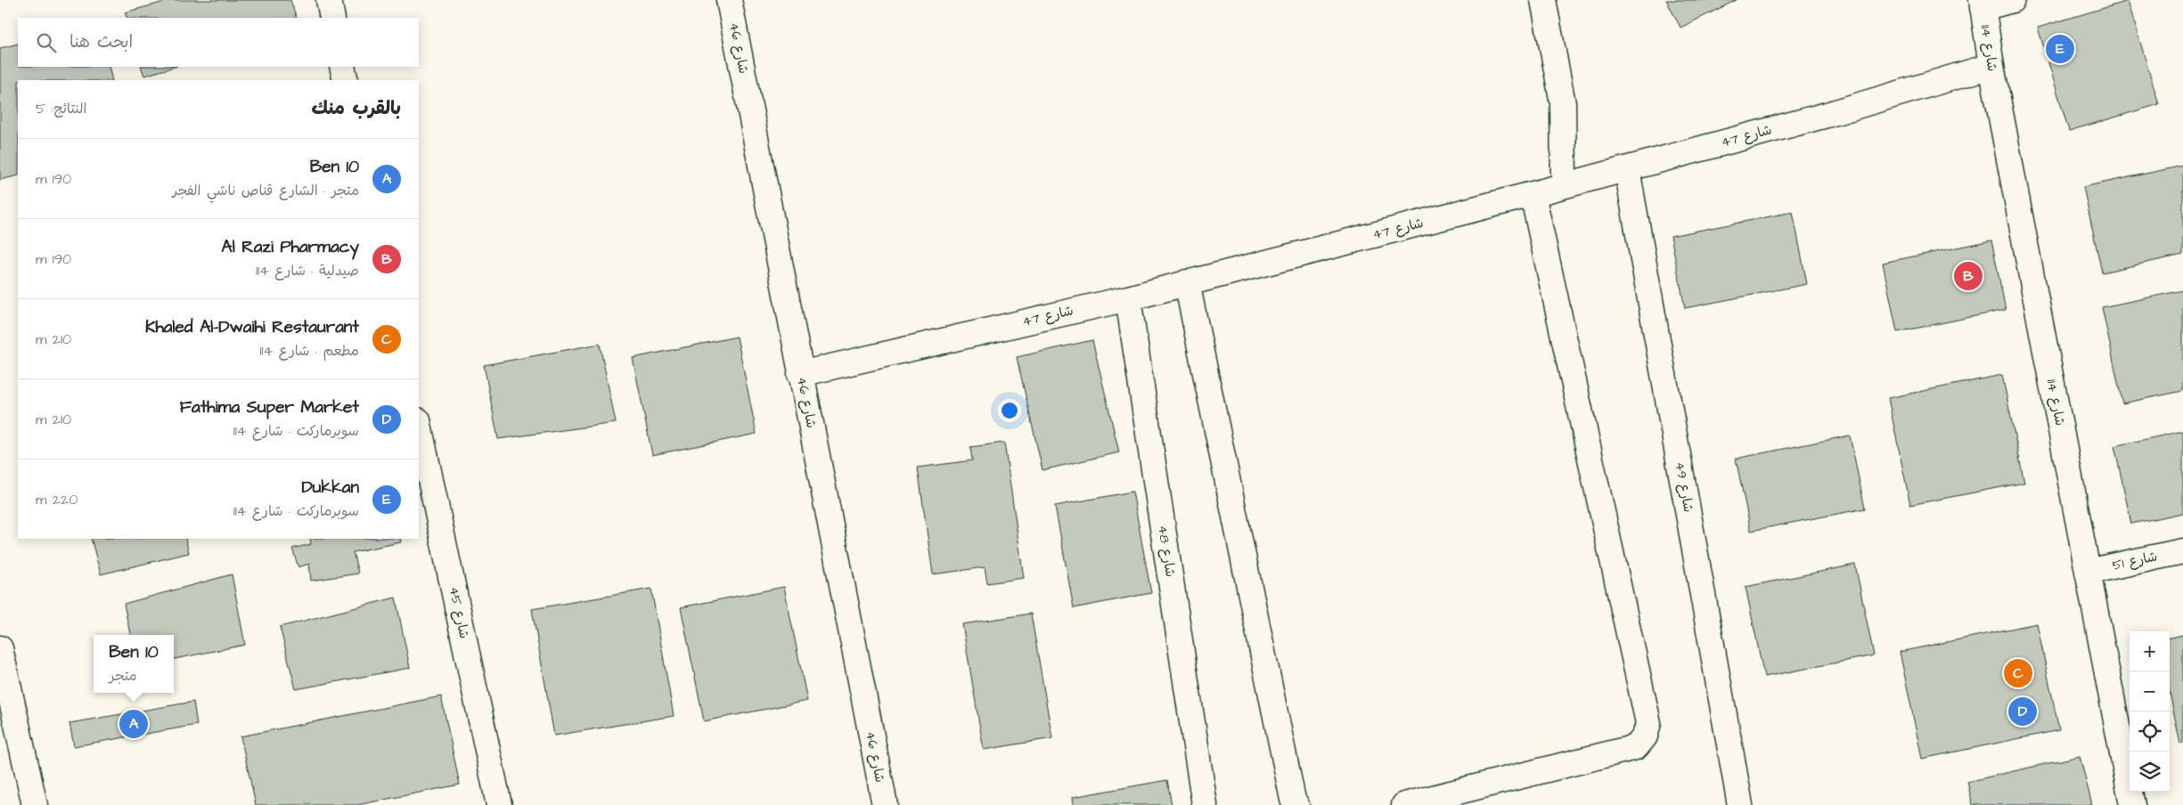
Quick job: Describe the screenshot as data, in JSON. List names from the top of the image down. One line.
{"streets":{"street":["شارع 46","شارع 114","شارع 47","شارع 49","شارع 48","شارع 51","شارع 45"]},"crossings":[["شارع 46","شارع 47"],["شارع 114","شارع 47"],["شارع 114","شارع 51"],["شارع 47","شارع 49"],["شارع 47","شارع 48"]],"page":{"search":"ابحث هنا","pins":["E","B","C","D","A"],"heading":["بالقرب منك","النتائج: 5"],"list":[{"mark":"A","name":"Ben 10","note":"متجر · الشارع قناص ناشي الفجر","value":"190 m"},{"mark":"B","name":"Al Razi Pharmacy","note":"صيدلية · شارع 114","value":"190 m"},{"mark":"C","name":"Khaled Al-Dwaihi Restaurant","note":"مطعم · شارع 114","value":"210 m"},{"mark":"D","name":"Fathima Super Market","note":"سوبرماركت · شارع 114","value":"210 m"},{"mark":"E","name":"Dukkan","note":"سوبرماركت · شارع 114","value":"220 m"}],"map_buttons":["+","−"],"popup":["Ben 10","متجر"]}}
